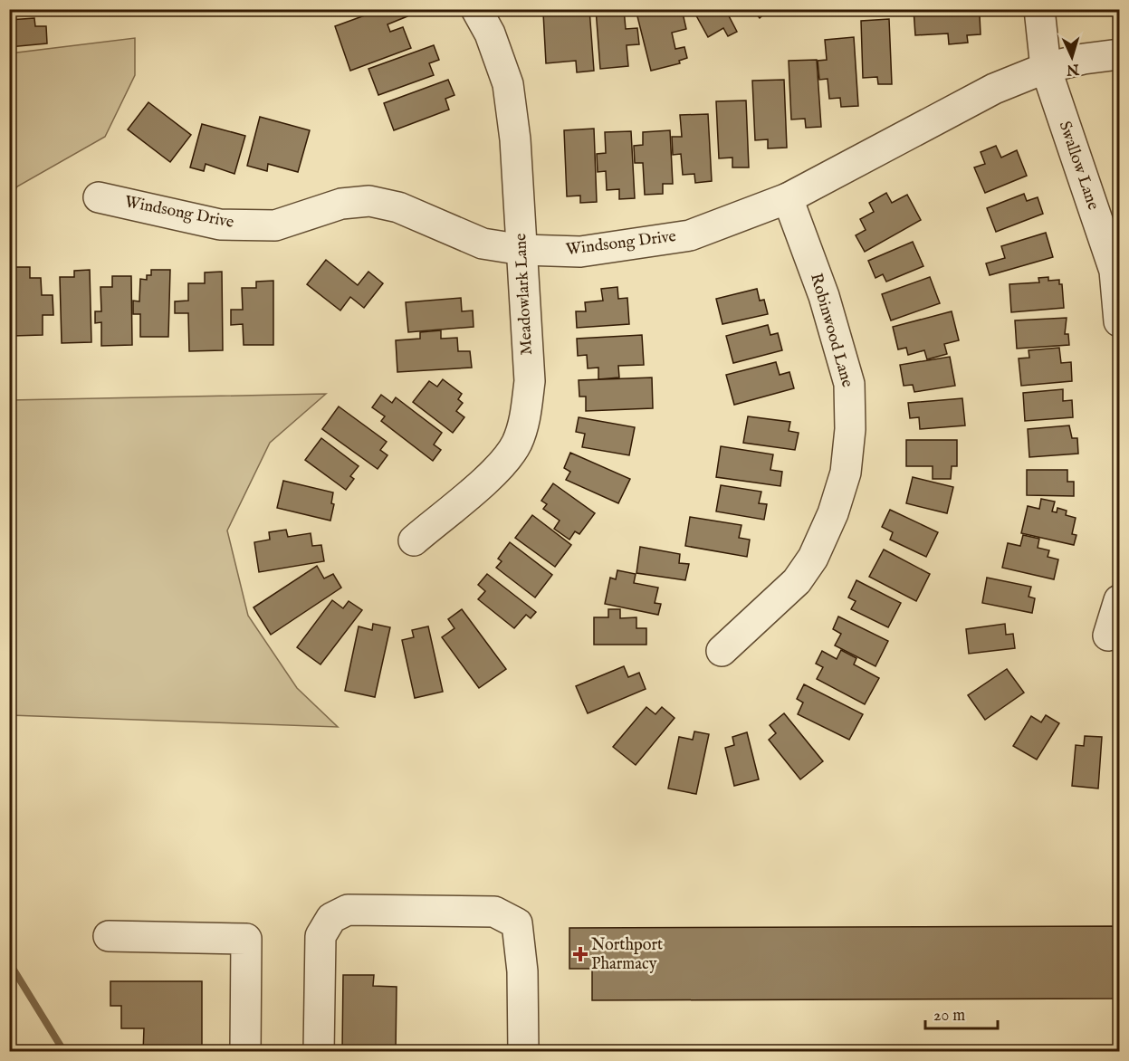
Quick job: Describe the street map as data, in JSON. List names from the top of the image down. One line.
{"streets":{"street":["Swallow Lane","Windsong Drive","Meadowlark Lane","Robinwood Lane"]},"crossings":[["Swallow Lane","Windsong Drive"],["Windsong Drive","Meadowlark Lane"],["Windsong Drive","Robinwood Lane"]],"places":{"health":["Northport Pharmacy"]},"scale_bar":"20 m","north":"bottom"}
